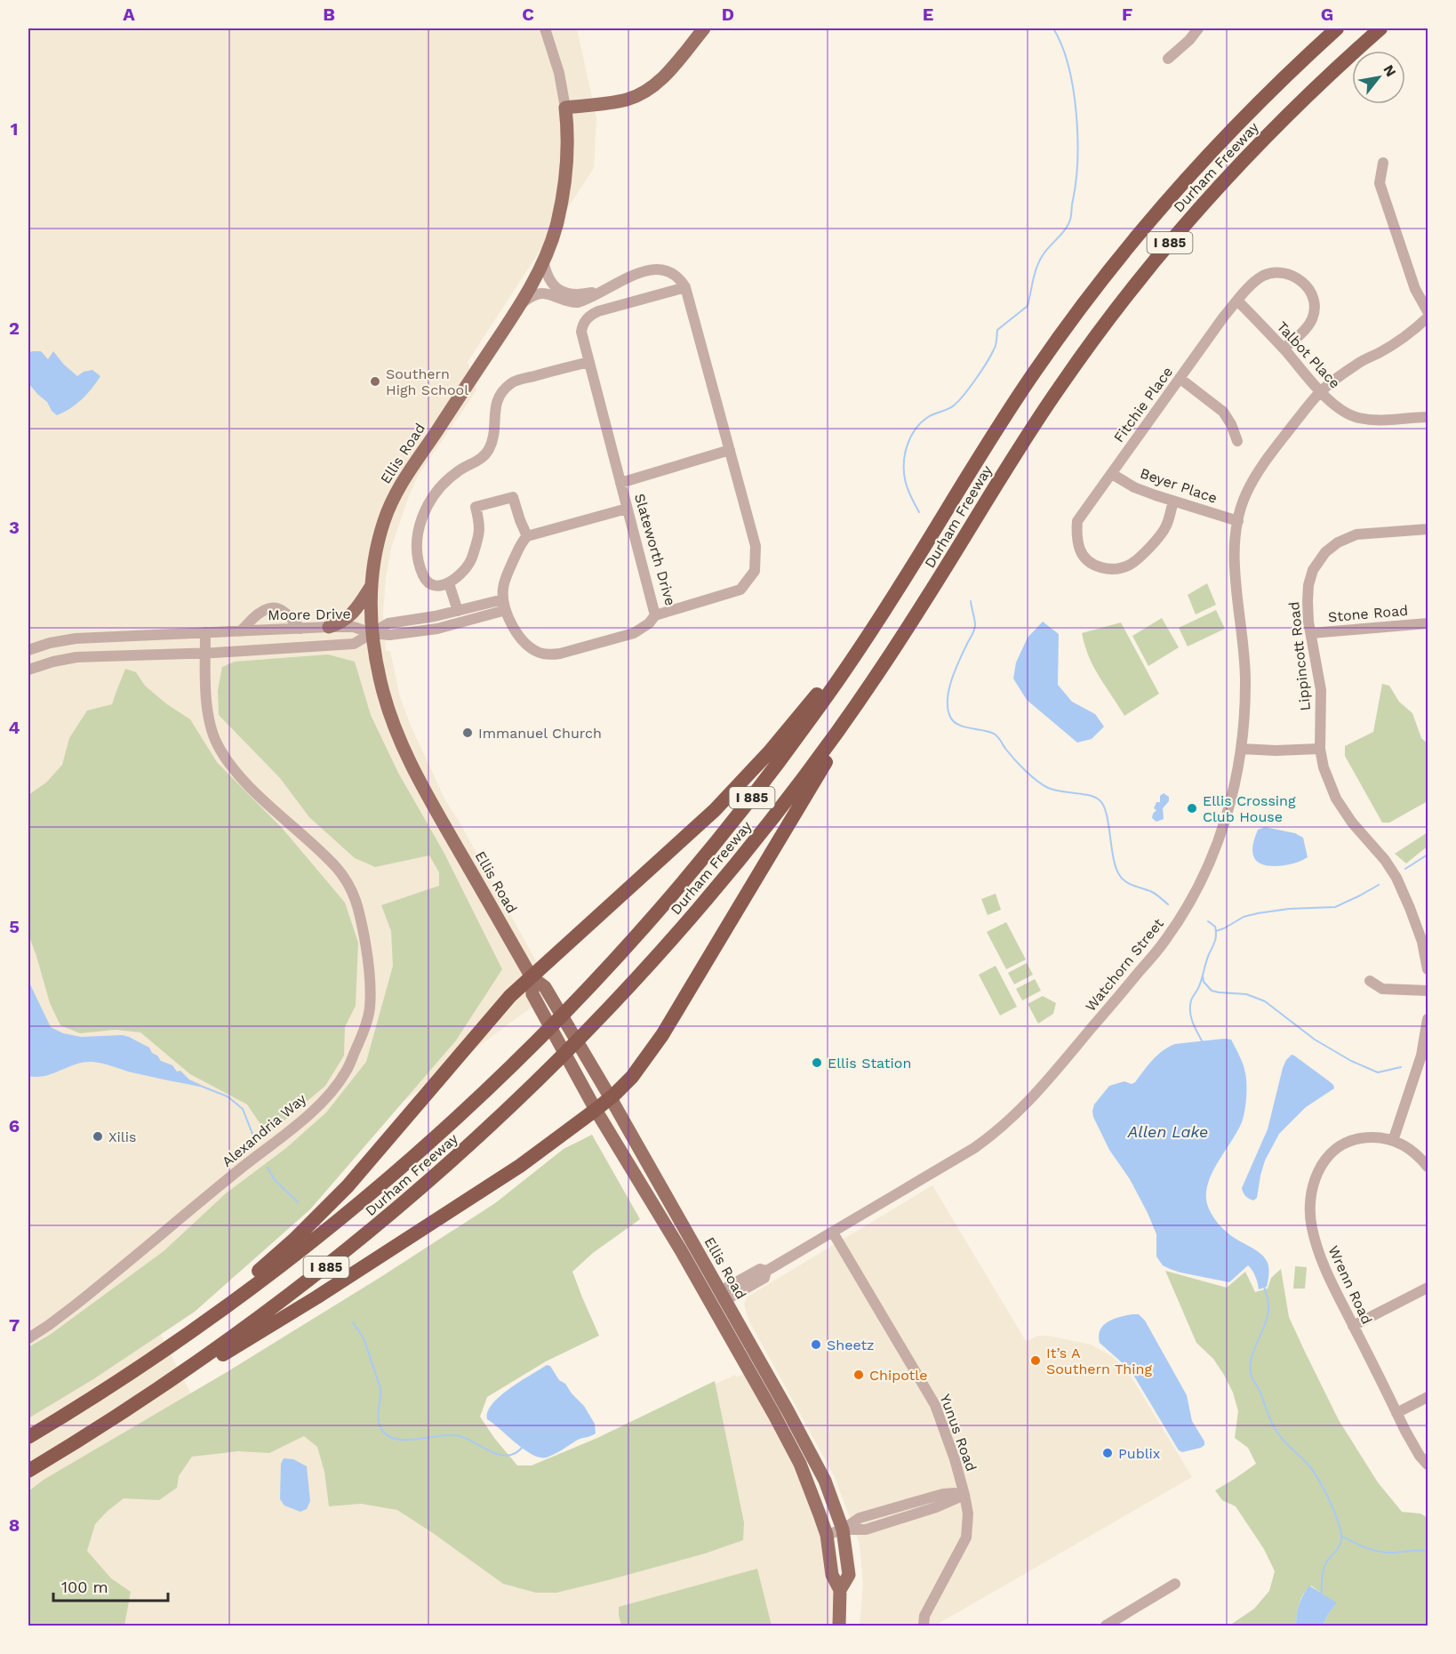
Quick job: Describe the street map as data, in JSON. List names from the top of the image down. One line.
{"streets":{"highway":["Durham Freeway","I 885"],"main road":["Ellis Road"],"street":["Talbot Place","Fitchie Place","Beyer Place","Slateworth Drive","Stone Road","Moore Drive","Lippincott Road","Watchorn Street","Alexandria Way","Wrenn Road","Yunus Road"]},"crossings":[["Talbot Place","Fitchie Place"],["Talbot Place","Watchorn Street"],["Fitchie Place","Beyer Place"],["Ellis Road","Moore Drive"],["Ellis Road","Watchorn Street"],["Beyer Place","Watchorn Street"],["Stone Road","Lippincott Road"],["Moore Drive","Alexandria Way"],["Watchorn Street","Yunus Road"]],"water":["Allen Lake"],"places":["Southern High School","Immanuel Church","Ellis Crossing Club House","Ellis Station","Xilis","Sheetz","It’s A Southern Thing","Chipotle","Publix"],"scale_bar":"100 m","north":"top right","grid":{"columns":["A","B","C","D","E","F","G"],"rows":["1","2","3","4","5","6","7","8"]}}
